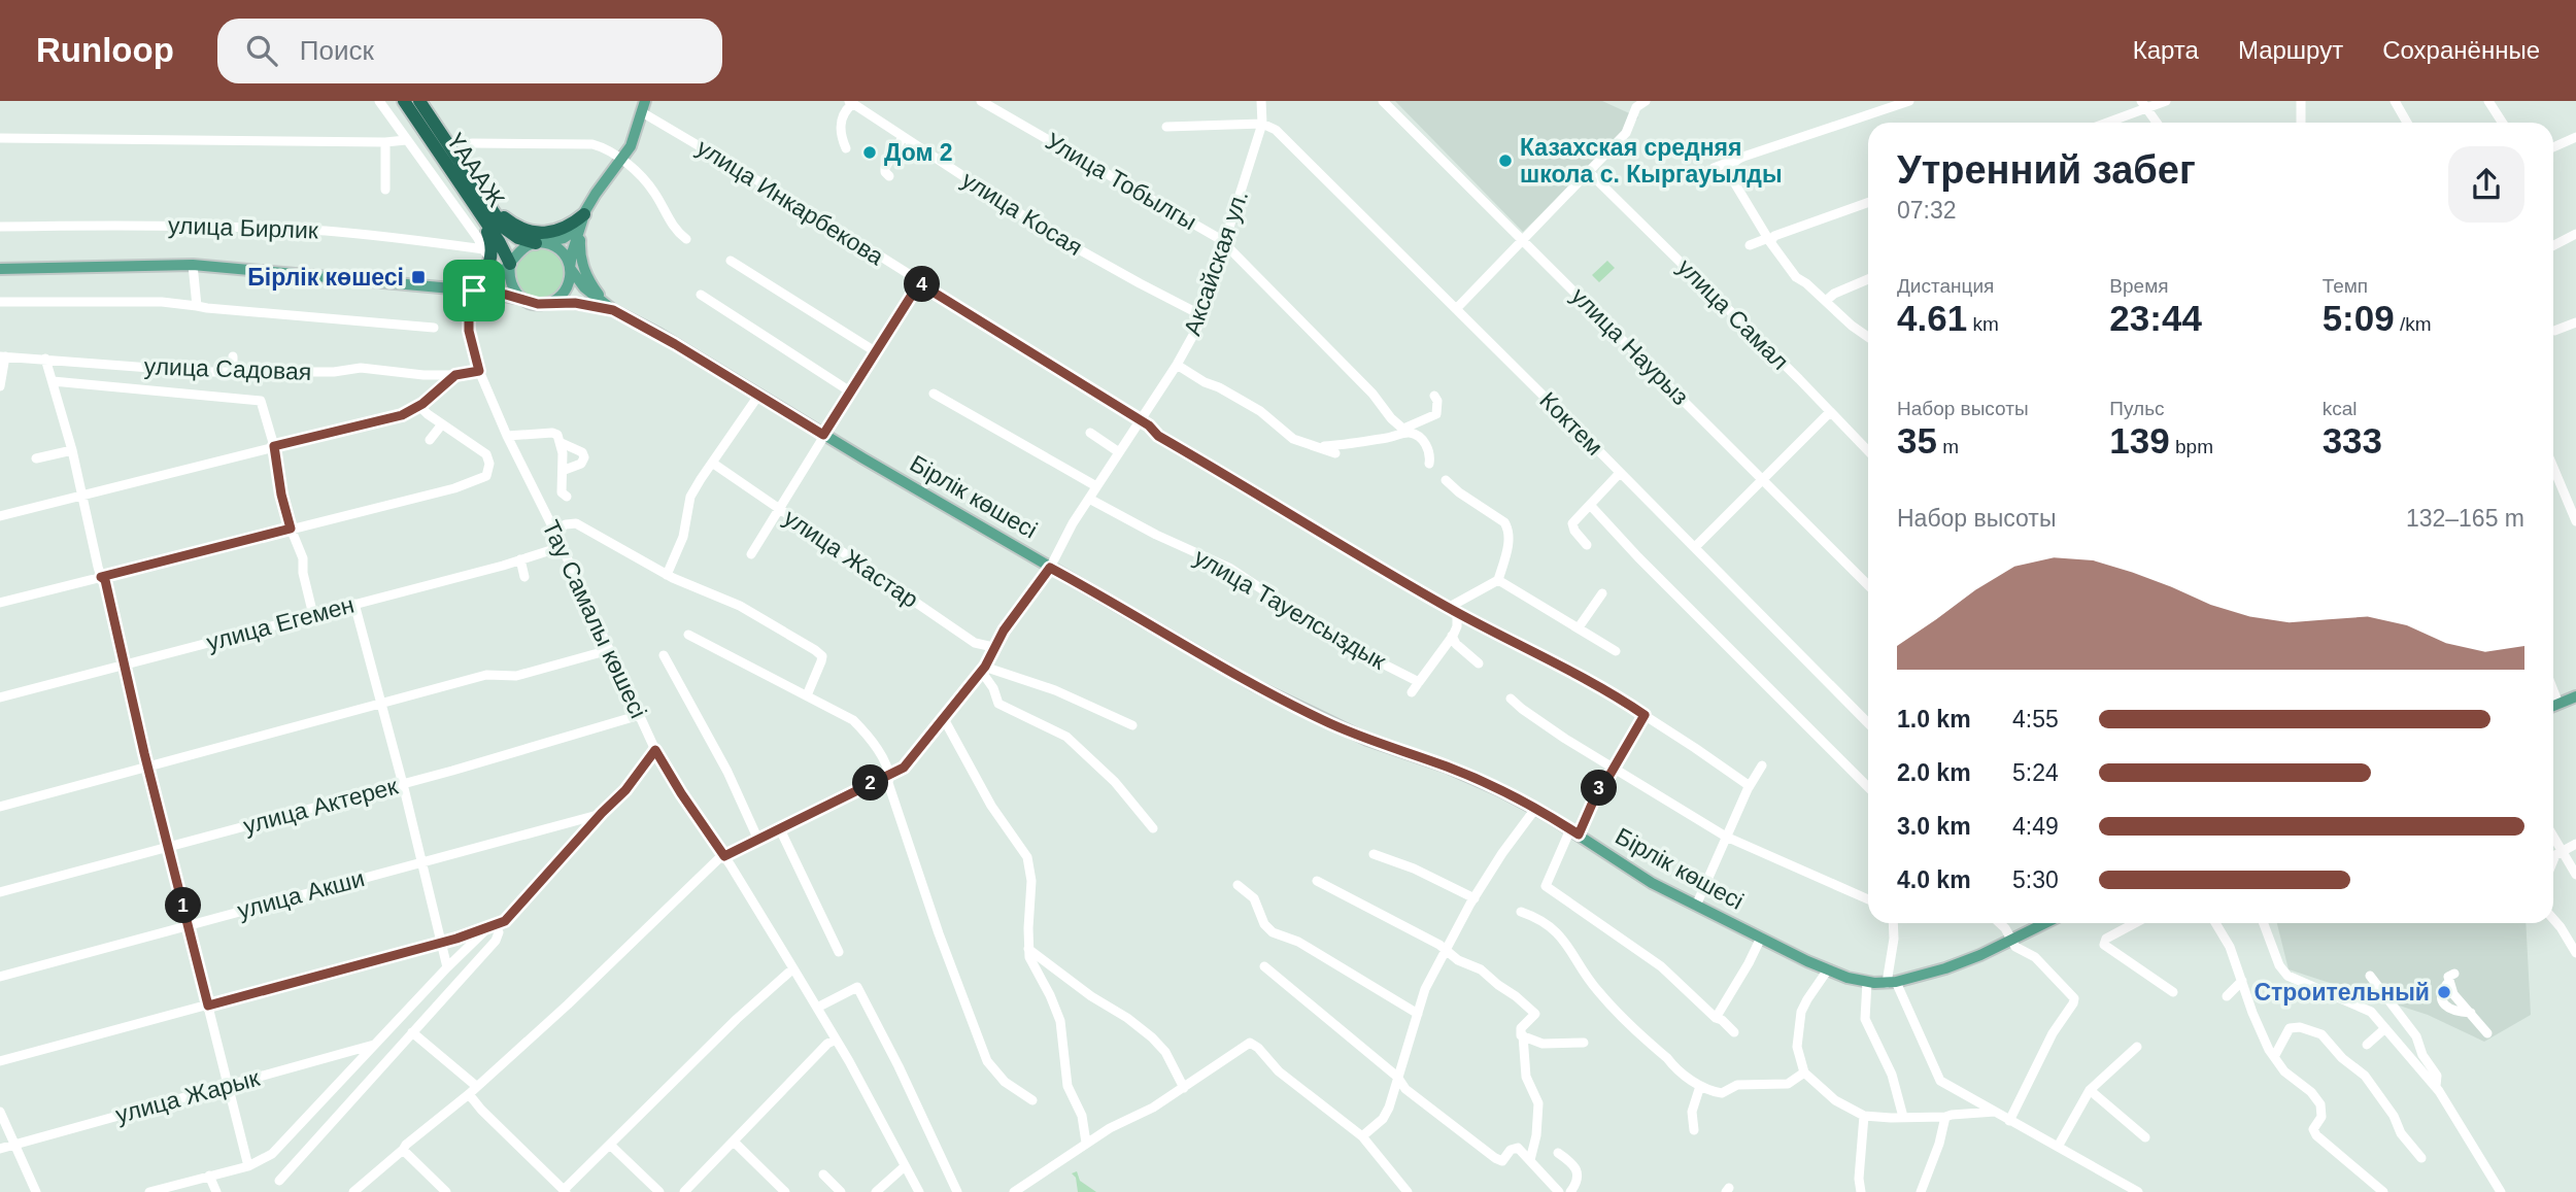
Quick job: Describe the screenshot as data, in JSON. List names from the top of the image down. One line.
{"streets":{"highway":["ҮАААЖ"],"main road":["Бірлік көшесі"],"street":["Улица Тобылгы","улица Инкарбекова","улица Косая","улица Бирлик","Аксайская ул.","улица Самал","улица Наурыз","улица Садовая","Коктем","улица Жастар","улица Тауелсыздык","Тау Самалы көшесі","улица Егемен","улица Актерек","улица Акши","улица Жарык"]},"crossings":[["Улица Тобылгы","Аксайская ул."],["улица Инкарбекова","Аксайская ул."],["улица Косая","Аксайская ул."],["Аксайская ул.","Коктем"],["Аксайская ул.","Бірлік көшесі"],["Аксайская ул.","улица Жастар"],["Аксайская ул.","улица Тауелсыздык"],["Аксайская ул.","Тау Самалы көшесі"],["улица Садовая","Тау Самалы көшесі"],["Тау Самалы көшесі","улица Егемен"],["Тау Самалы көшесі","улица Актерек"]],"places":{"other":["Дом 2","Казахская средняя школа с. Кыргауылды","Строительный"],"transit":["Бірлік көшесі"]},"page":{"header":"Runloop","search":"Поиск","nav":["Карта","Маршрут","Сохранённые"],"heading":["Утренний забег","07:32"],"stats":[["Дистанция","4.61 km"],["Время","23:44"],["Темп","5:09 /km"],["Набор высоты","35 m"],["Пульс","139 bpm"],["kcal","333"]],"pins":["4","2","3","1"],"chart":["Набор высоты","132–165 m"],"list":[{"name":"1.0 km","note":"4:55"},{"name":"2.0 km","note":"5:24"},{"name":"3.0 km","note":"4:49"},{"name":"4.0 km","note":"5:30"}]}}
